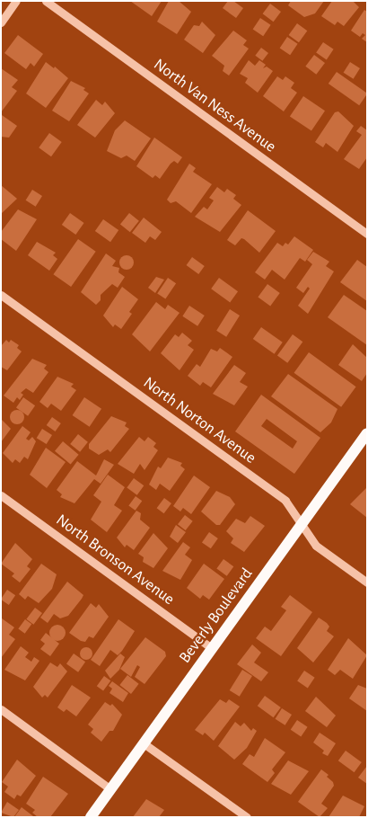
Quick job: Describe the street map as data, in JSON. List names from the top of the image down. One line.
{"streets":{"main road":["Beverly Boulevard"],"street":["North Van Ness Avenue","North Norton Avenue","North Bronson Avenue"]},"crossings":[["North Norton Avenue","Beverly Boulevard"],["North Bronson Avenue","Beverly Boulevard"]]}
